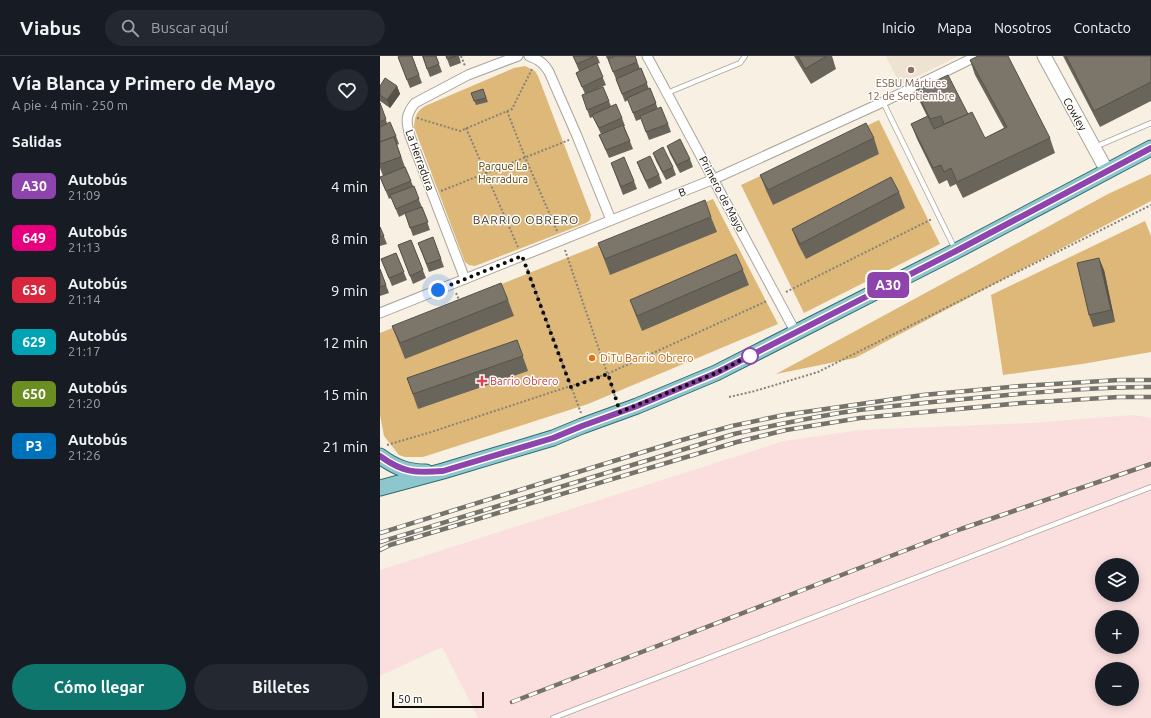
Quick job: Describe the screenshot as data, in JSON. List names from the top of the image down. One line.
{"streets":{"street":["Cowley","La Herradura","B","Primero de Mayo"]},"crossings":[["La Herradura","B"],["B","Primero de Mayo"]],"districts":["BARRIO OBRERO"],"parks":["Parque La Herradura"],"places":{"other":["ESBU Mártires 12 de Septiembre","DiTu Barrio Obrero"],"health":["Barrio Obrero"]},"lines":["bus line A30"],"scale_bar":"50 m","page":{"header":"Viabus","search":"Buscar aquí","nav":["Inicio","Mapa","Nosotros","Contacto"],"heading":[["Vía Blanca y Primero de Mayo","A pie · 4 min · 250 m"],"Salidas"],"on_map":"A30","list":[{"mark":"A30","name":"Autobús","note":"21:09","value":"4 min"},{"mark":"649","name":"Autobús","note":"21:13","value":"8 min"},{"mark":"636","name":"Autobús","note":"21:14","value":"9 min"},{"mark":"629","name":"Autobús","note":"21:17","value":"12 min"},{"mark":"650","name":"Autobús","note":"21:20","value":"15 min"},{"mark":"P3","name":"Autobús","note":"21:26","value":"21 min"}],"map_buttons":["+","−"],"buttons":["Cómo llegar","Billetes"],"scale":"50 m"}}
